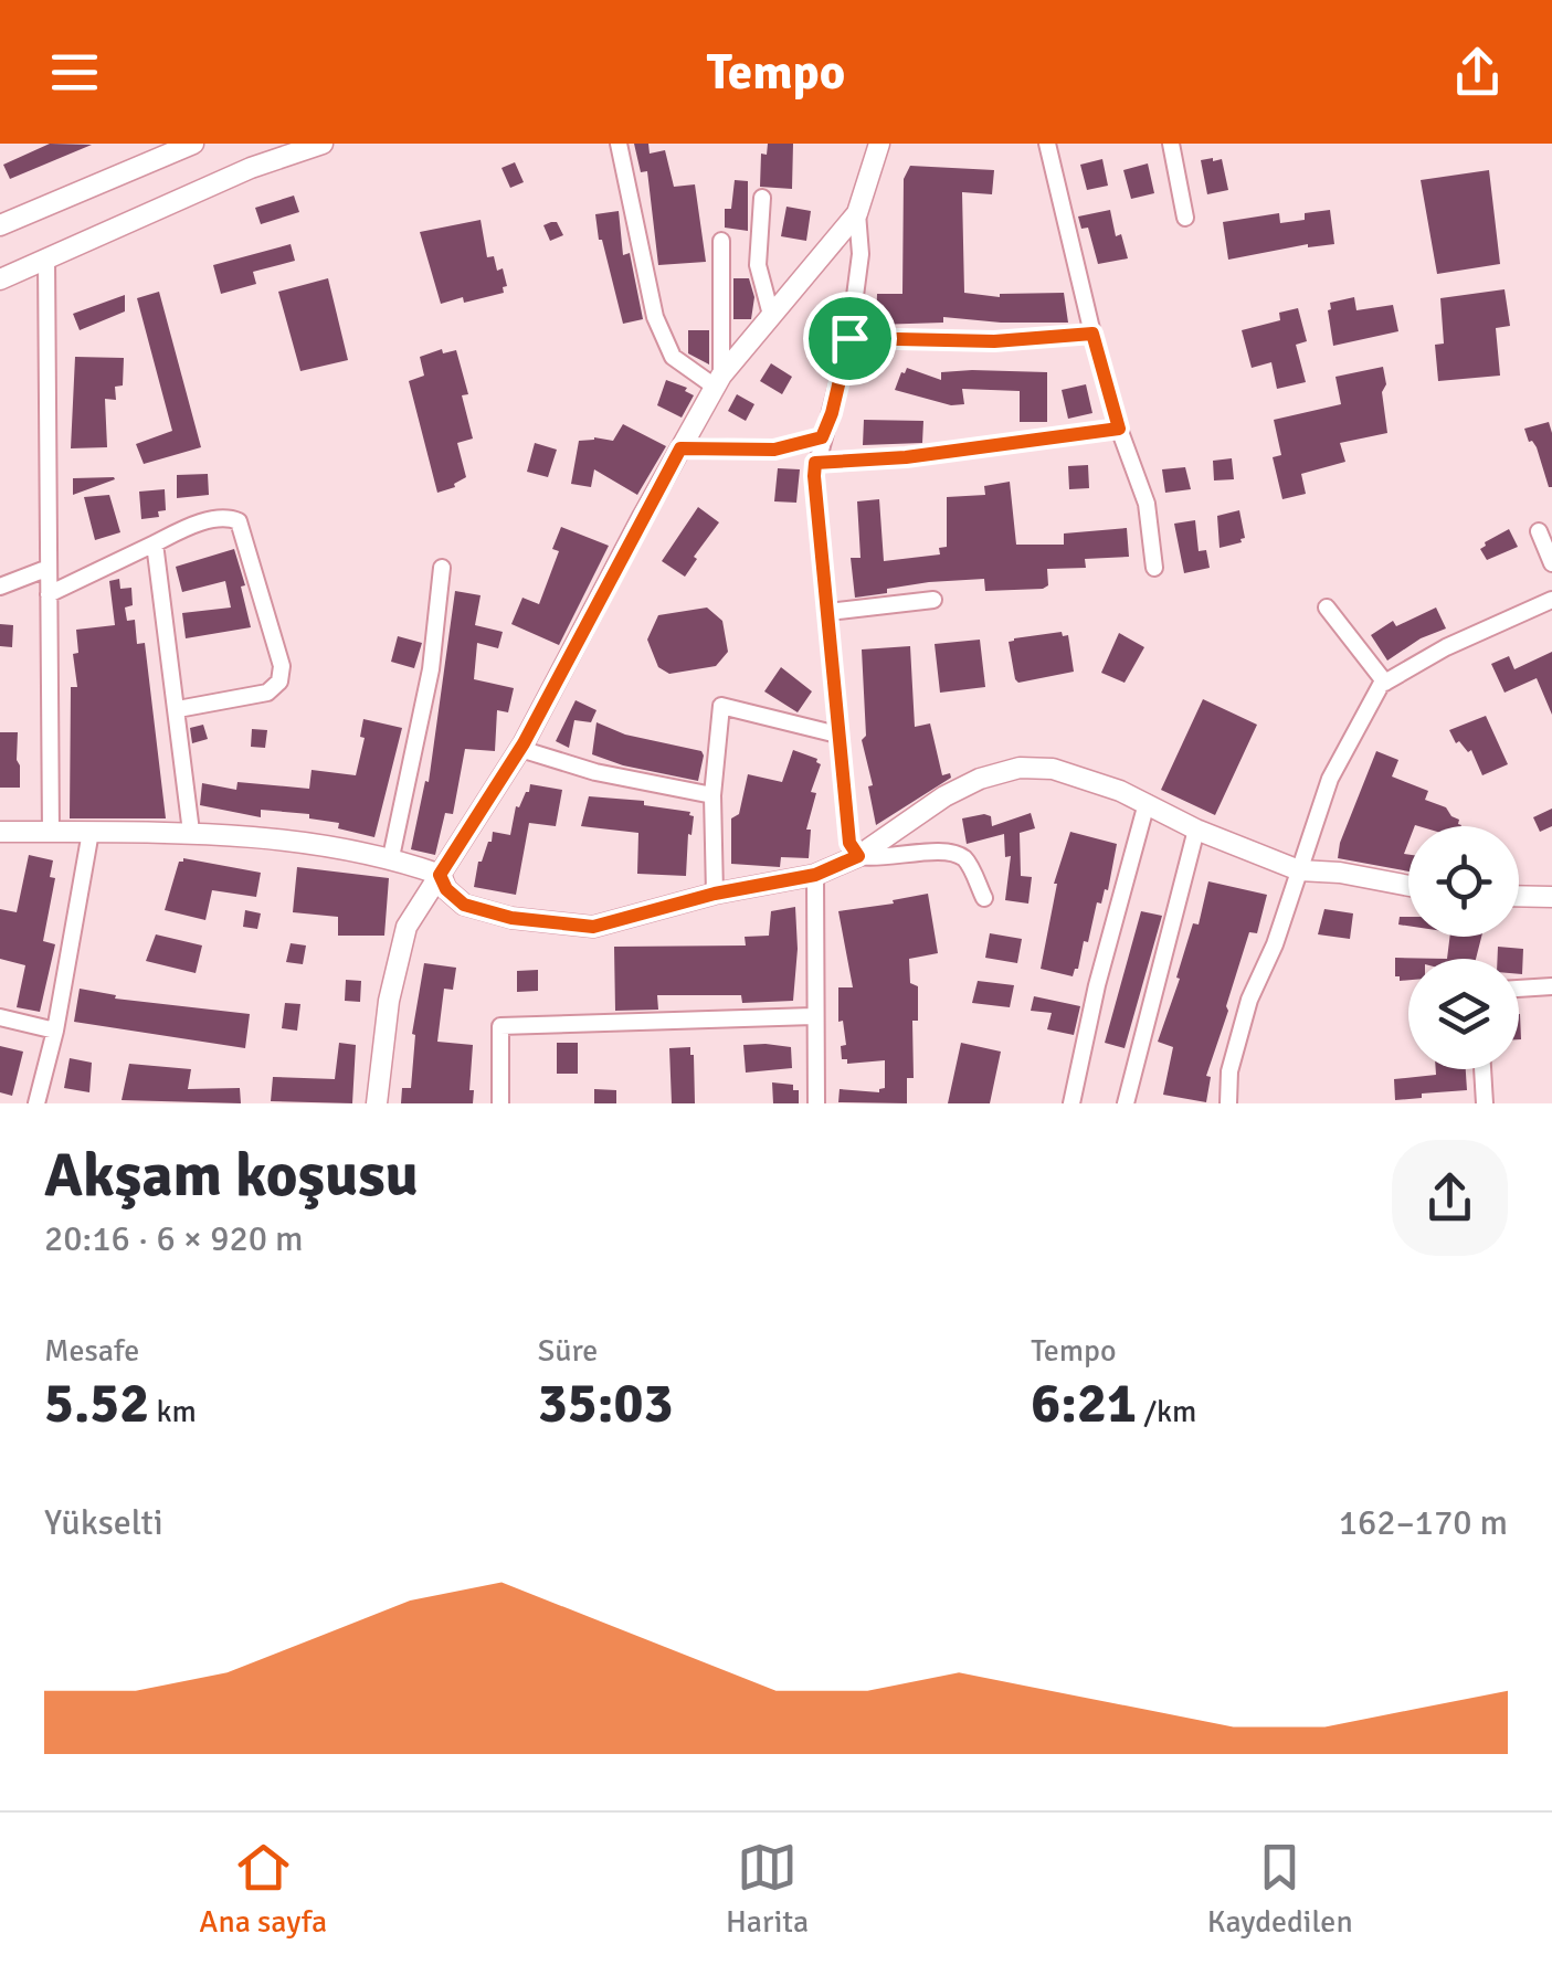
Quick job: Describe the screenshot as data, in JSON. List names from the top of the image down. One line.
{"page":{"header":"Tempo","heading":["Akşam koşusu","20:16 · 6 × 920 m"],"stats":[["Mesafe","5.52 km"],["Süre","35:03"],["Tempo","6:21 /km"]],"chart":["Yükselti","162–170 m"],"tabs":["Ana sayfa","Harita","Kaydedilen"]}}
